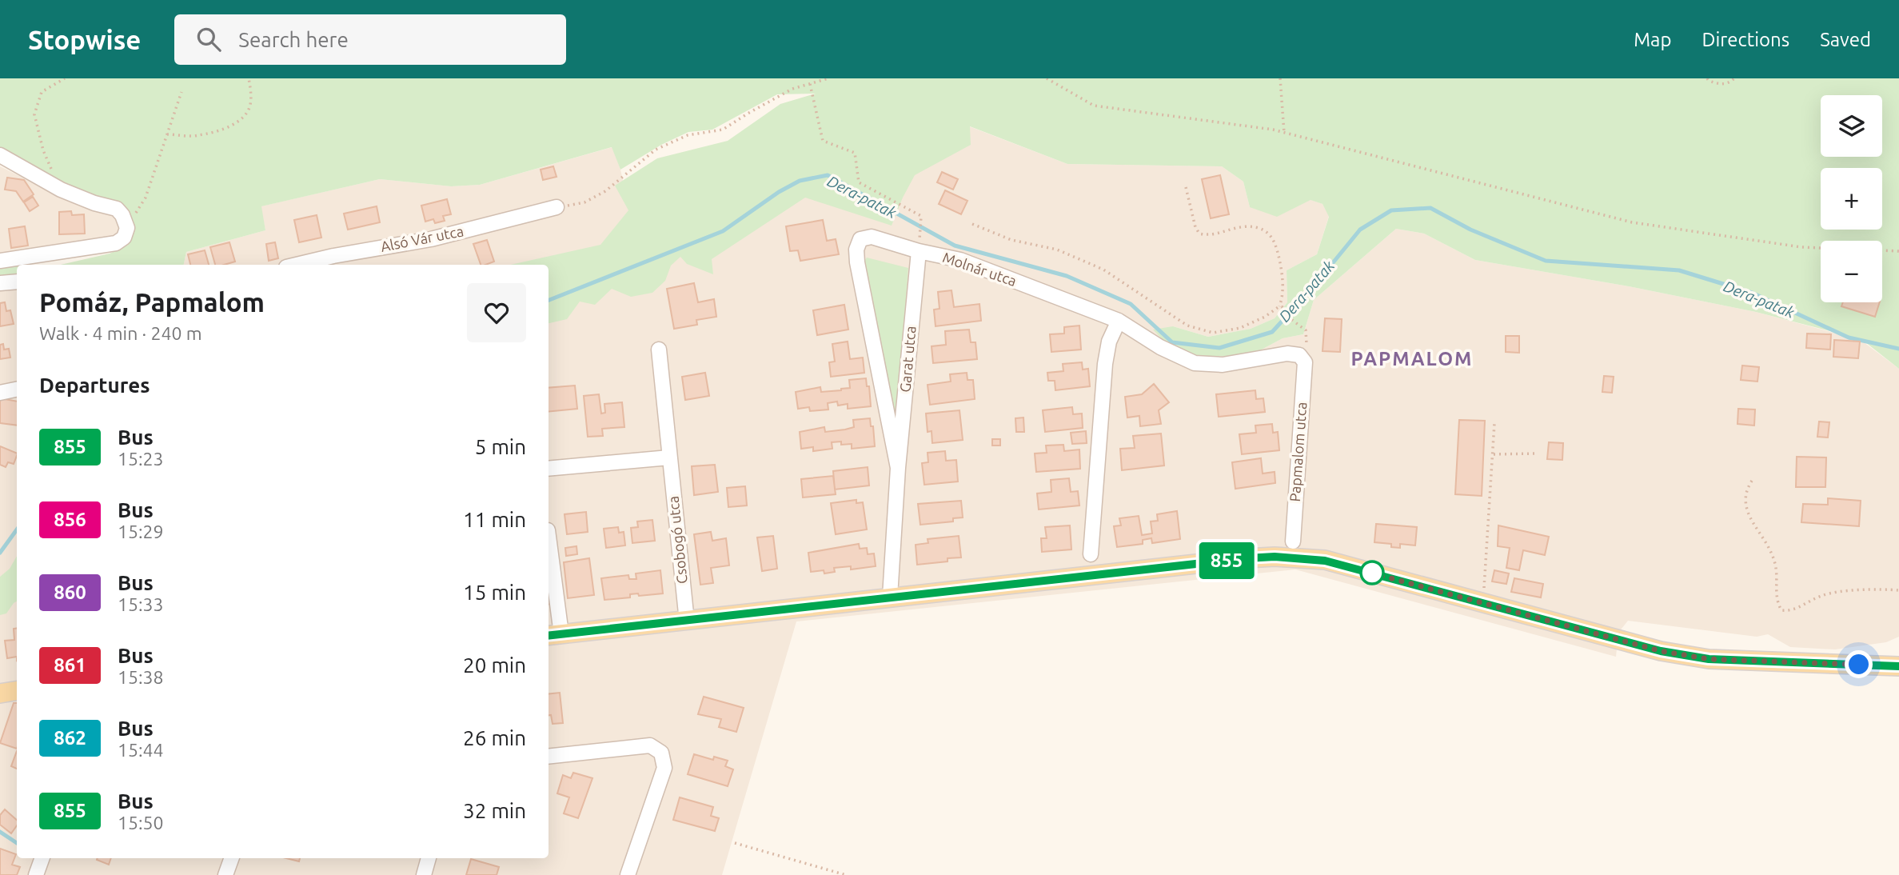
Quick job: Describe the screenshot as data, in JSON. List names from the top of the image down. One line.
{"streets":{"street":["Alsó Vár utca","Molnár utca","Garat utca","Papmalom utca","Csobogó utca"]},"crossings":[["Molnár utca","Garat utca"],["Molnár utca","Papmalom utca"]],"districts":["PAPMALOM"],"water":["Dera-patak"],"lines":["bus line 855"],"page":{"header":"Stopwise","search":"Search here","nav":["Map","Directions","Saved"],"on_map":"855","map_buttons":["+","−"],"heading":[["Pomáz, Papmalom","Walk · 4 min · 240 m"],"Departures"],"list":[{"mark":"855","name":"Bus","note":"15:23","value":"5 min"},{"mark":"856","name":"Bus","note":"15:29","value":"11 min"},{"mark":"860","name":"Bus","note":"15:33","value":"15 min"},{"mark":"861","name":"Bus","note":"15:38","value":"20 min"},{"mark":"862","name":"Bus","note":"15:44","value":"26 min"},{"mark":"855","name":"Bus","note":"15:50","value":"32 min"}]}}
